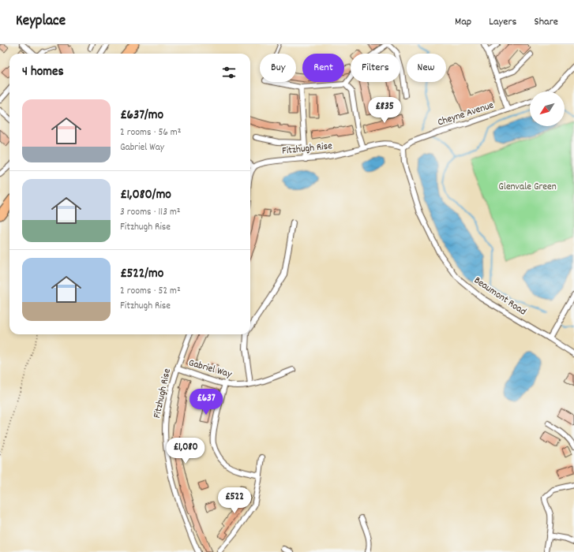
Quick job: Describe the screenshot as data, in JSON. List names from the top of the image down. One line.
{"streets":{"street":["Cheyne Avenue","Fitzhugh Rise","Beaumont Road","Gabriel Way"]},"crossings":[["Cheyne Avenue","Fitzhugh Rise"],["Cheyne Avenue","Beaumont Road"],["Fitzhugh Rise","Beaumont Road"],["Fitzhugh Rise","Gabriel Way"]],"parks":["Glenvale Green"],"north":"bottom left","page":{"header":"Keyplace","nav":["Map","Layers","Share"],"chip":["Buy","Rent","Filters","New"],"heading":"4 homes","list":[{"name":"£637/mo","note":"2 rooms · 56 m² · Gabriel Way"},{"name":"£1,080/mo","note":"3 rooms · 113 m² · Fitzhugh Rise"},{"name":"£522/mo","note":"2 rooms · 52 m² · Fitzhugh Rise"}],"price":["£835","£637","£1,080","£522"]}}
